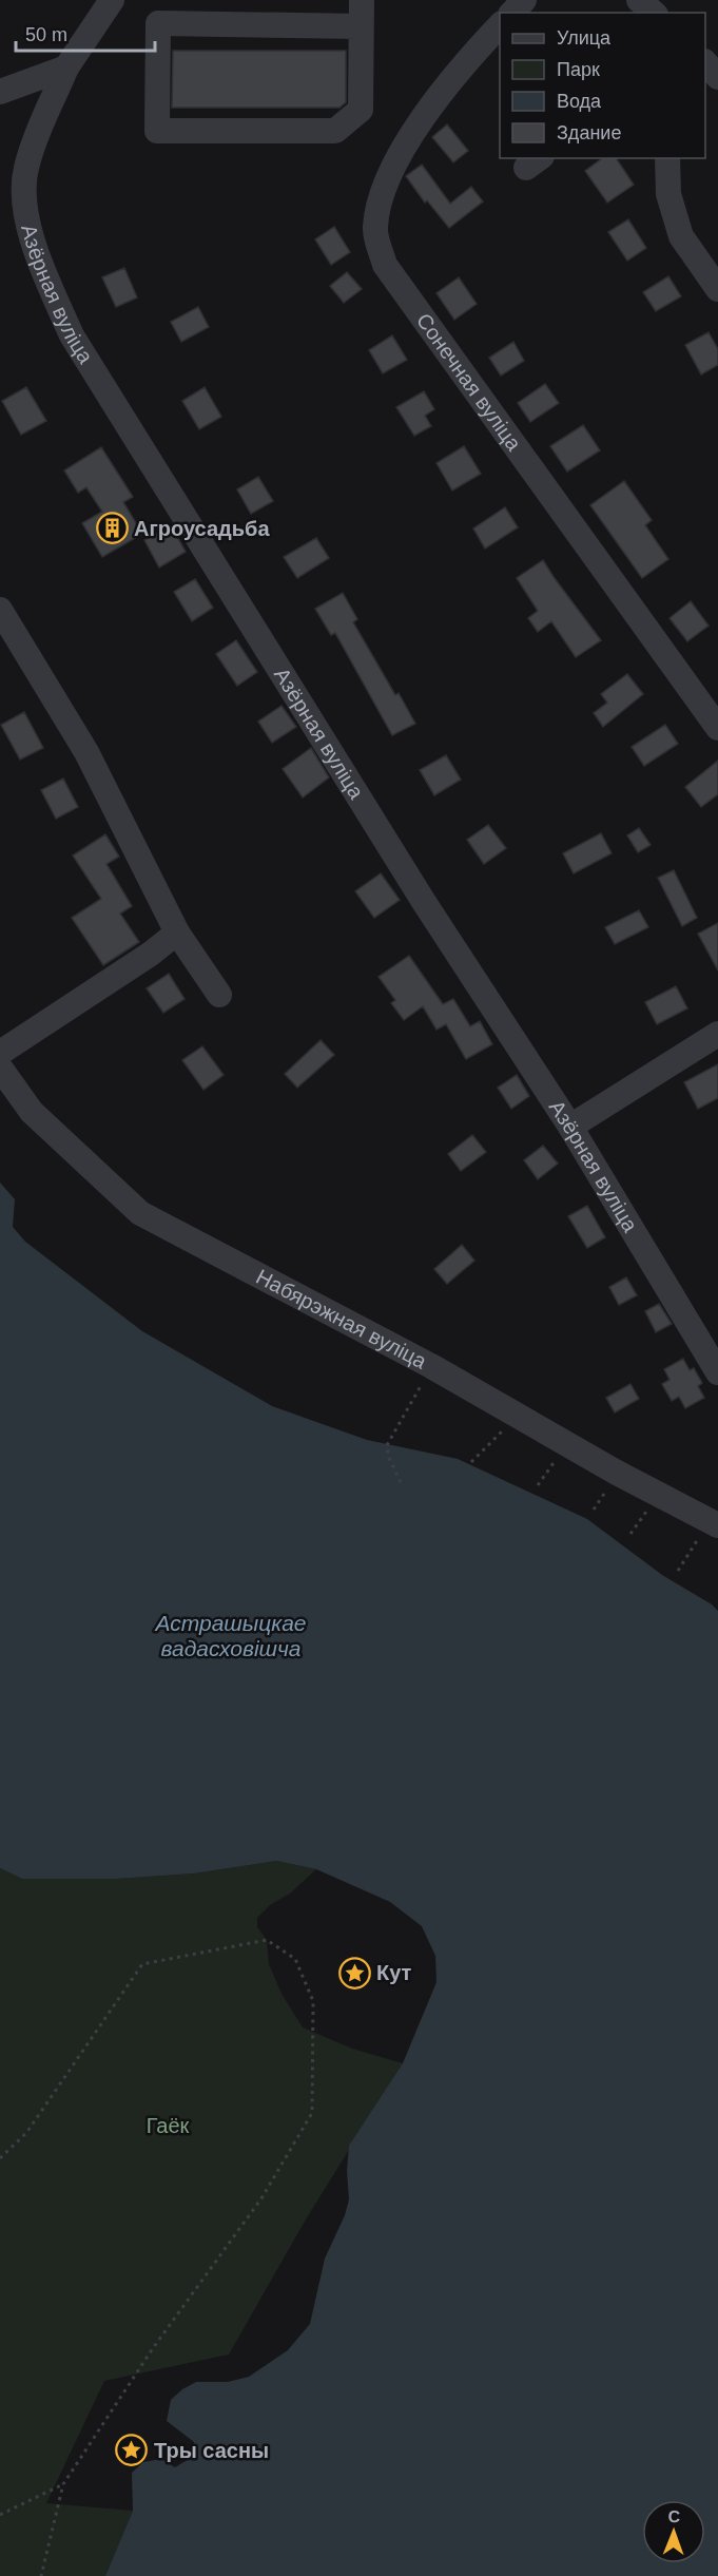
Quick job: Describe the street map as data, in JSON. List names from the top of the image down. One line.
{"streets":{"street":["Азёрная вуліца","Сонечная вуліца","Набярэжная вуліца"]},"water":["Астрашыцкае вадасховішча"],"parks":["Гаёк"],"places":{"building":["Агроусадьба"],"place":["Кут","Тры сасны"]},"legend":["Улица","Парк","Вода","Здание"],"scale_bar":"50 m","north":"top"}
